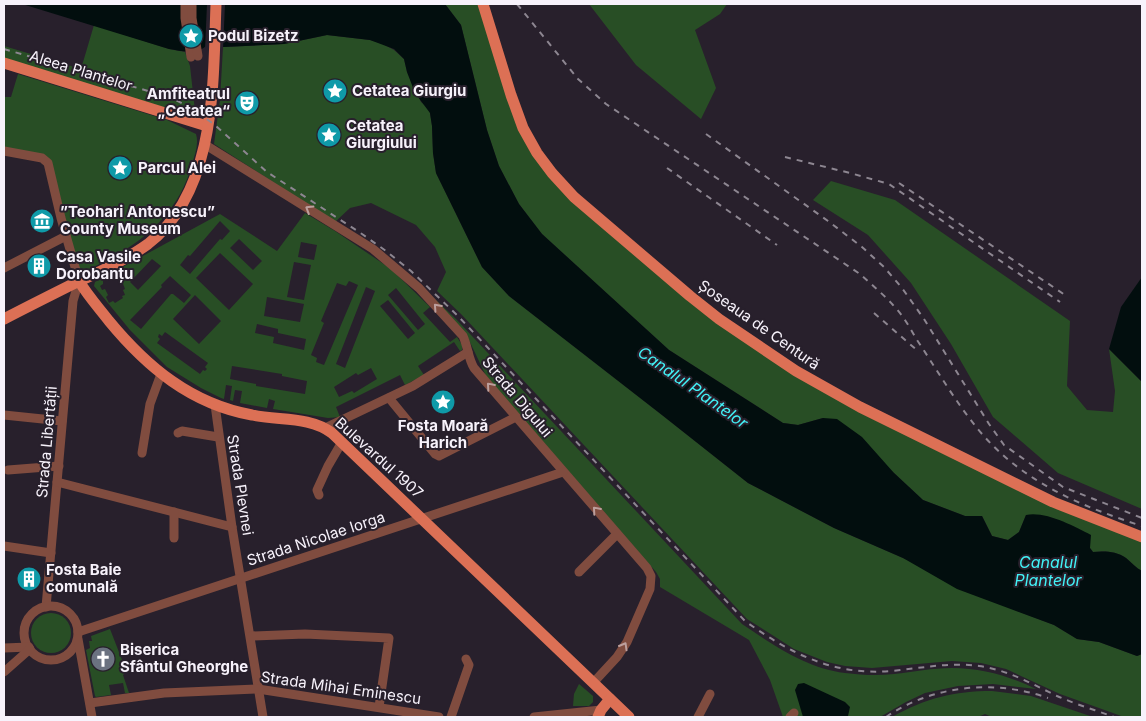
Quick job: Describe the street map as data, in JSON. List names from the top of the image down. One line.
{"streets":{"main road":["Aleea Plantelor","Șoseaua de Centură","Bulevardul 1907"],"street":["Strada Digului","Strada Libertății","Strada Plevnei","Strada Nicolae Iorga","Strada Mihai Eminescu"]},"crossings":[["Strada Digului","Bulevardul 1907"],["Strada Digului","Strada Nicolae Iorga"],["Strada Libertății","Bulevardul 1907"],["Strada Libertății","Strada Nicolae Iorga"],["Bulevardul 1907","Strada Plevnei"],["Bulevardul 1907","Strada Nicolae Iorga"],["Strada Plevnei","Strada Nicolae Iorga"],["Strada Plevnei","Strada Mihai Eminescu"]],"one_way":["Strada Digului"],"water":["Canalul Plantelor"],"places":{"place":["Podul Bizetz","Cetatea Giurgiu","Cetatea Giurgiului","Parcul Alei","Fosta Moară Harich"],"theatre":["Amfiteatrul „Cetatea“"],"museum":["”Teohari Antonescu” County Museum"],"building":["Casa Vasile Dorobanțu","Fosta Baie comunală"],"church":["Biserica Sfântul Gheorghe"]}}
